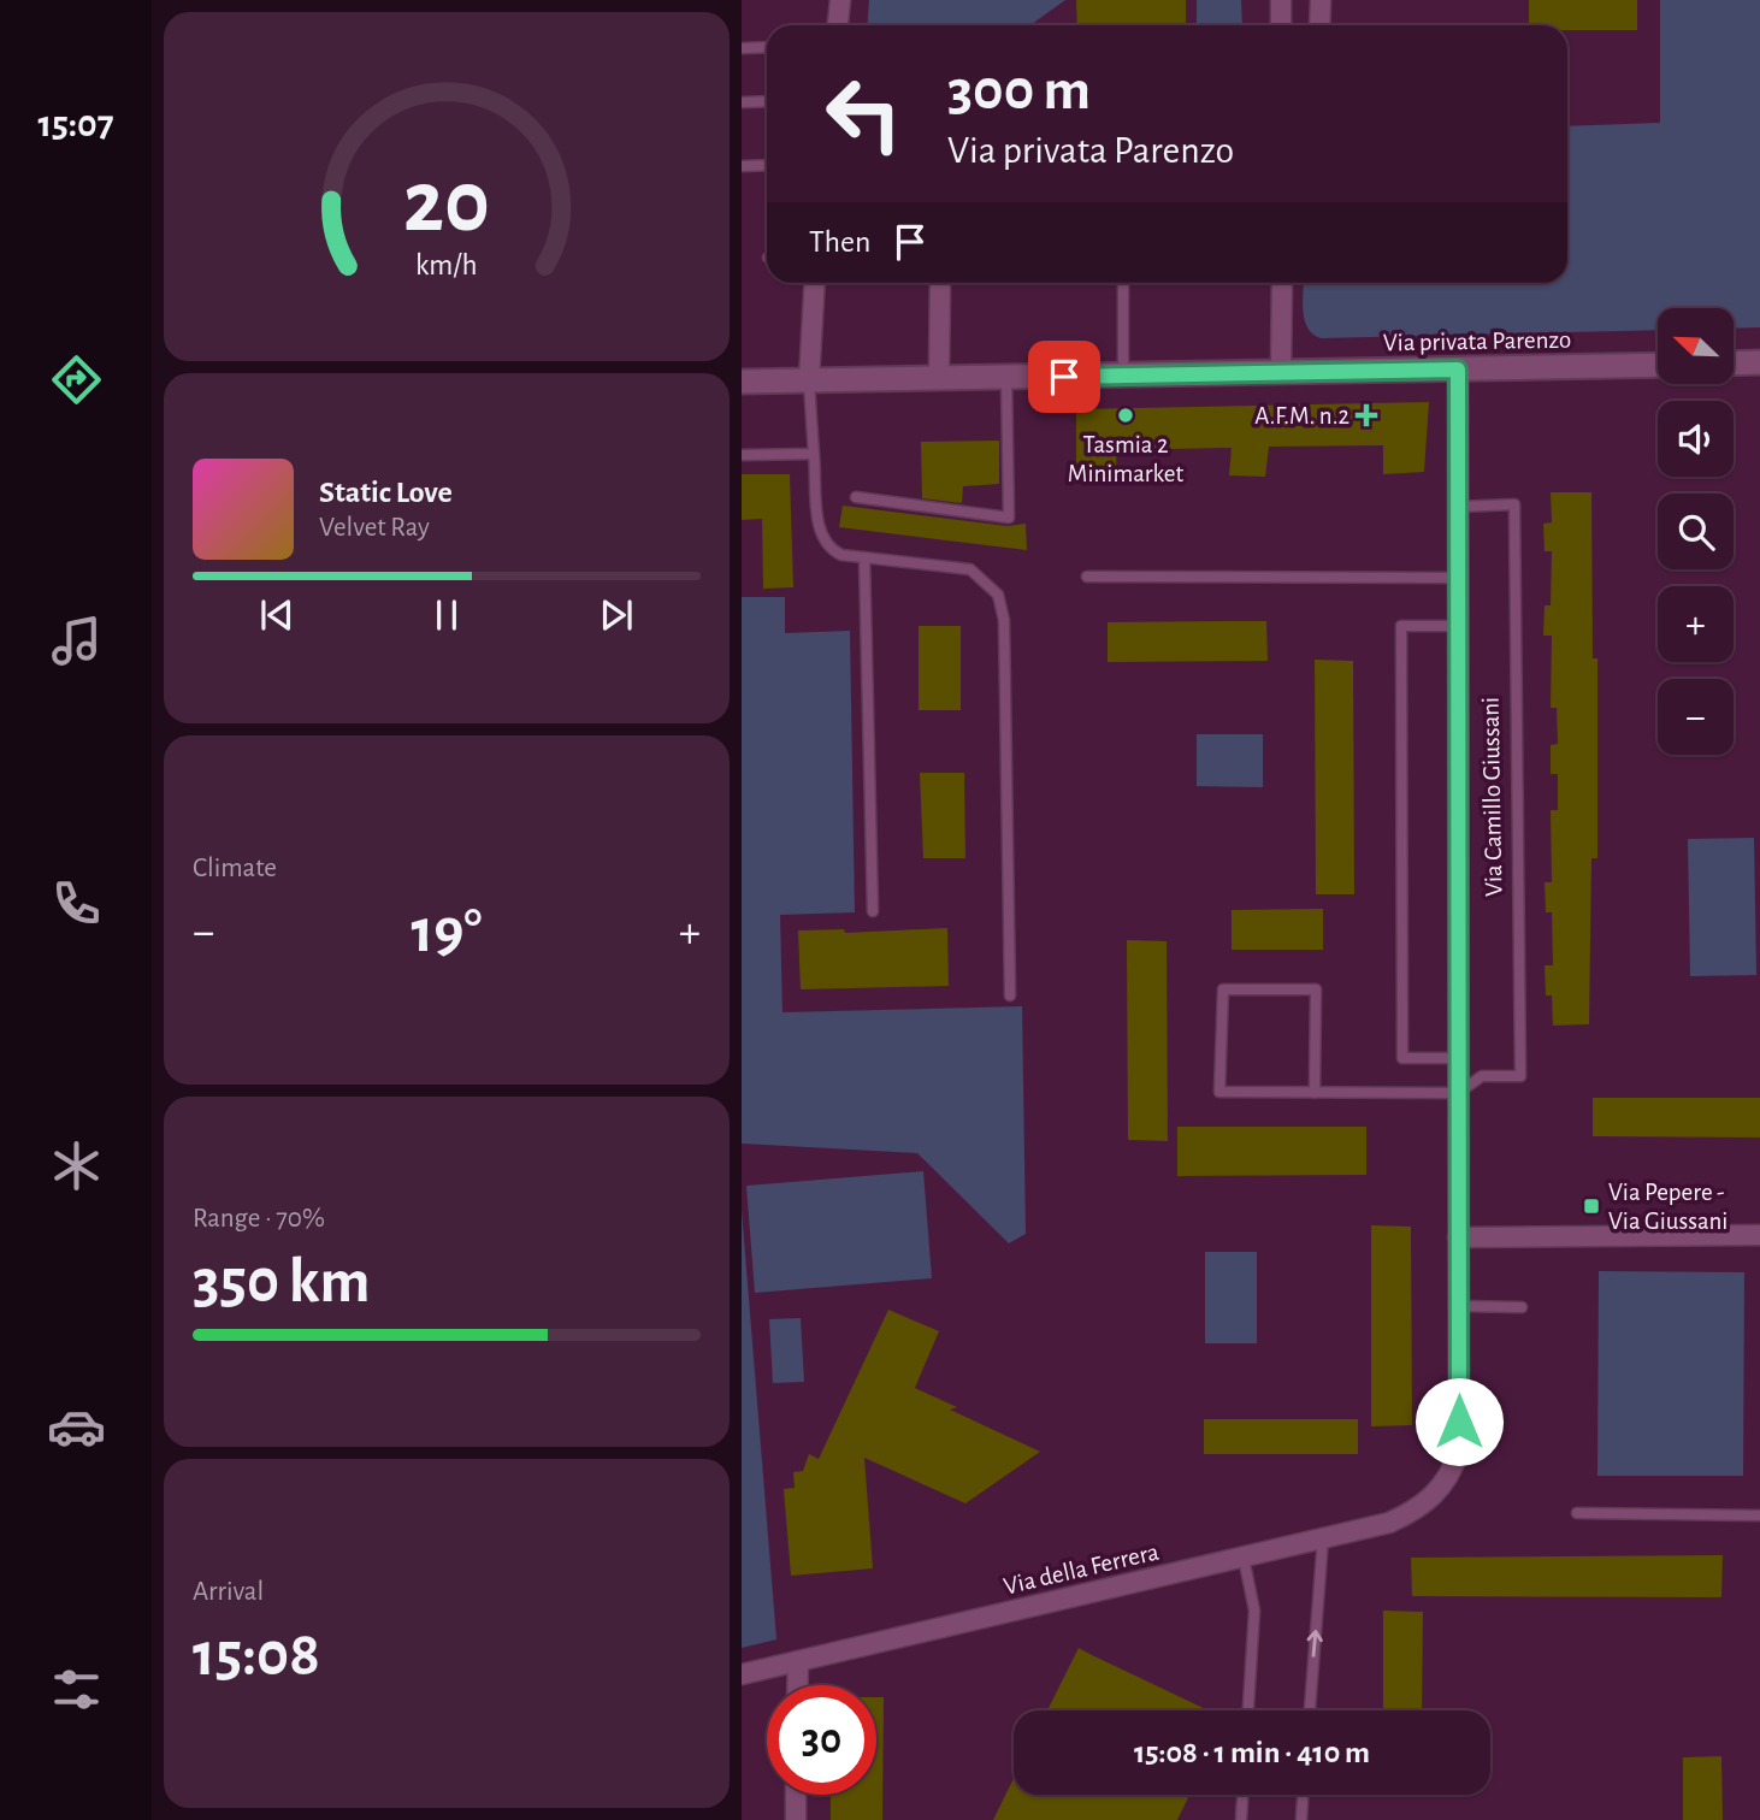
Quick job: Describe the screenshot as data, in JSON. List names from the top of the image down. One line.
{"streets":{"street":["Via privata Parenzo","Via Camillo Giussani","Via della Ferrera"]},"crossings":[["Via privata Parenzo","Via Camillo Giussani"],["Via Camillo Giussani","Via della Ferrera"]],"places":{"other":["Tasmia 2 Minimarket"],"health":["A.F.M. n.2"],"transit":["Via Pepere - Via Giussani"]},"north":"top left","page":{"tabs":"15:07","turn":["300 m","Via privata Parenzo"],"then":"Then","map_buttons":["+","−"],"song":["Static Love","Velvet Ray"],"tile":["Climate",["Range · 70%","350 km"],["Arrival","15:08"]],"heat":["−","19°","+"],"limit":"30","trip":"15:08 · 1 min · 410 m","gauge":["20","km/h"]}}
